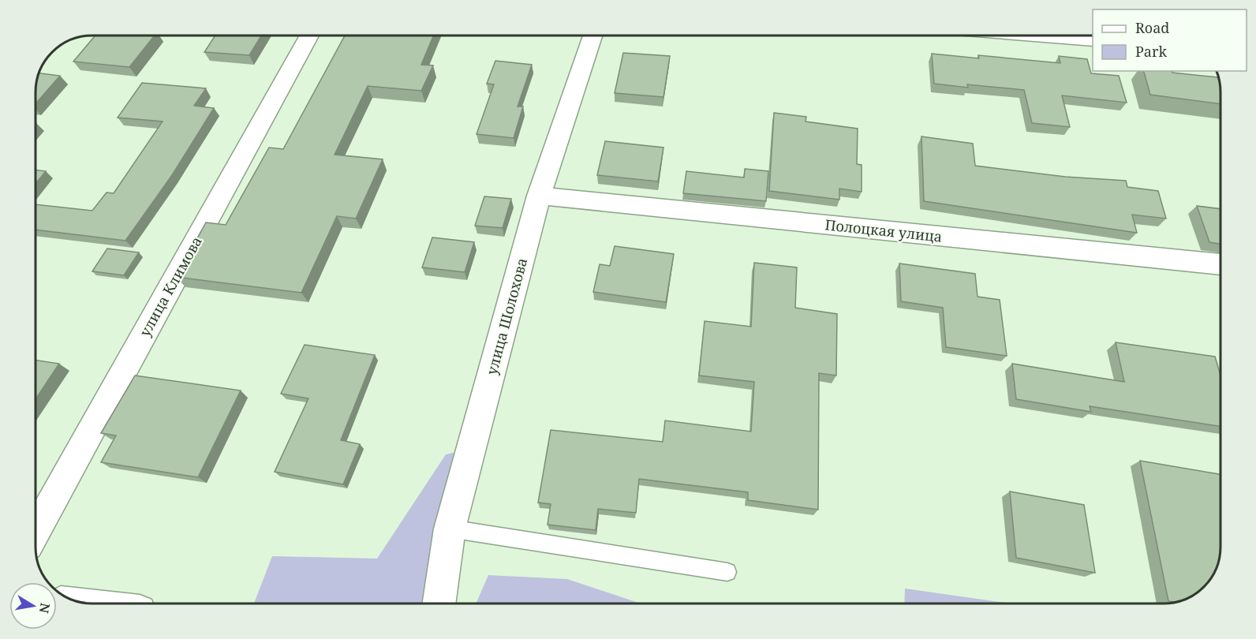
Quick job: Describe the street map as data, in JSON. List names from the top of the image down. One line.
{"streets":{"street":["Полоцкая улица","улица Климова","улица Шолохова"]},"crossings":[["Полоцкая улица","улица Шолохова"]],"legend":["Road","Park"],"north":"right"}
